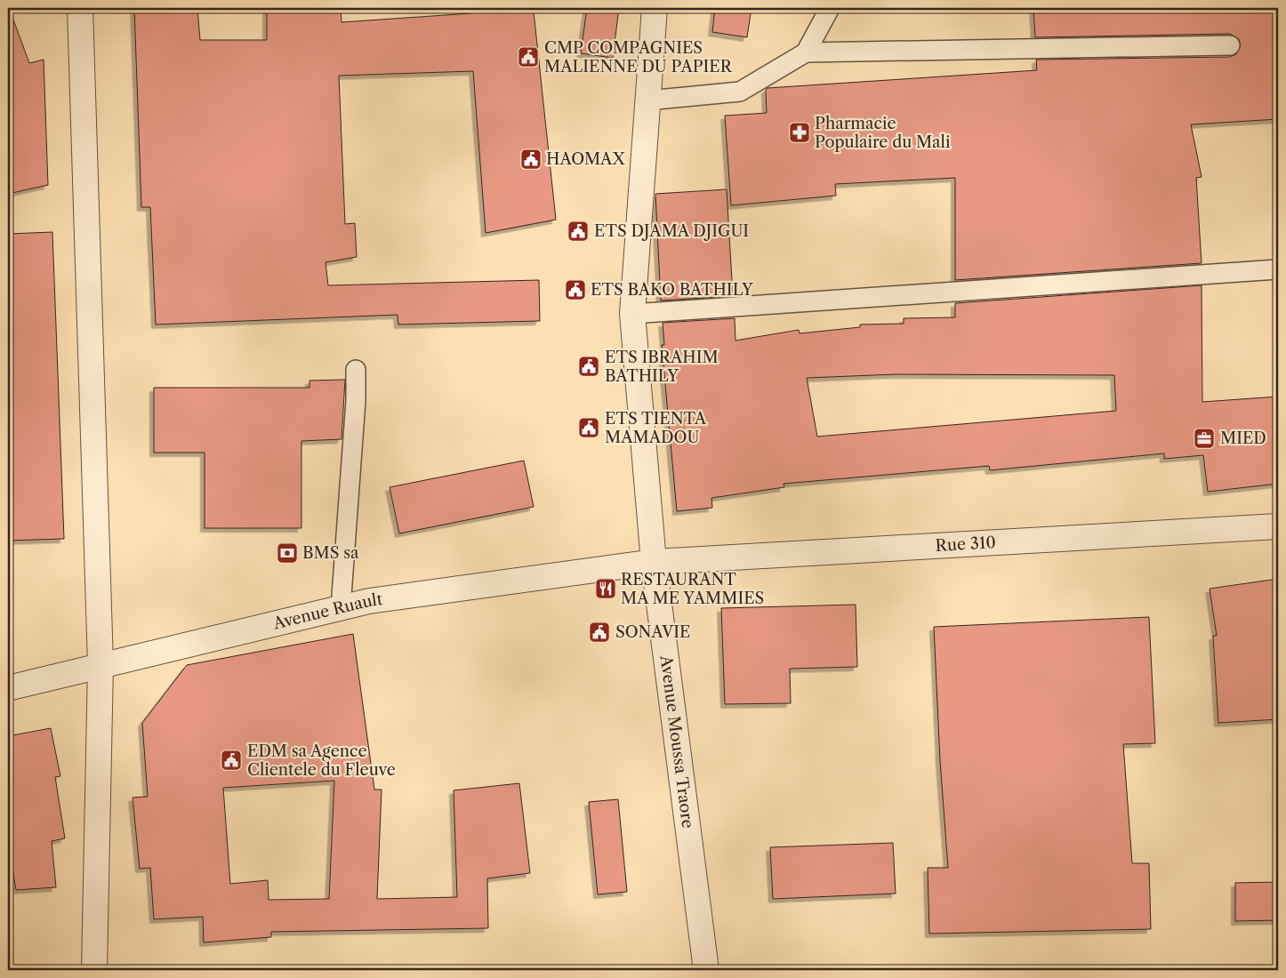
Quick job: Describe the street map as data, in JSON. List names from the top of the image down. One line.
{"streets":{"street":["Rue 310","Avenue Ruault","Avenue Moussa Traore"]},"crossings":[["Rue 310","Avenue Ruault"],["Rue 310","Avenue Moussa Traore"],["Avenue Ruault","Avenue Moussa Traore"]],"places":{"public building":["CMP COMPAGNIES MALIENNE DU PAPIER","HAOMAX","ETS DJAMA DJIGUI","ETS BAKO BATHILY","ETS IBRAHIM BATHILY","ETS TIENTA MAMADOU","SONAVIE","EDM sa Agence Clientele du Fleuve"],"pharmacy":["Pharmacie Populaire du Mali"],"office":["MIED"],"bank":["BMS sa"],"restaurant":["RESTAURANT MA ME YAMMIES"]}}
